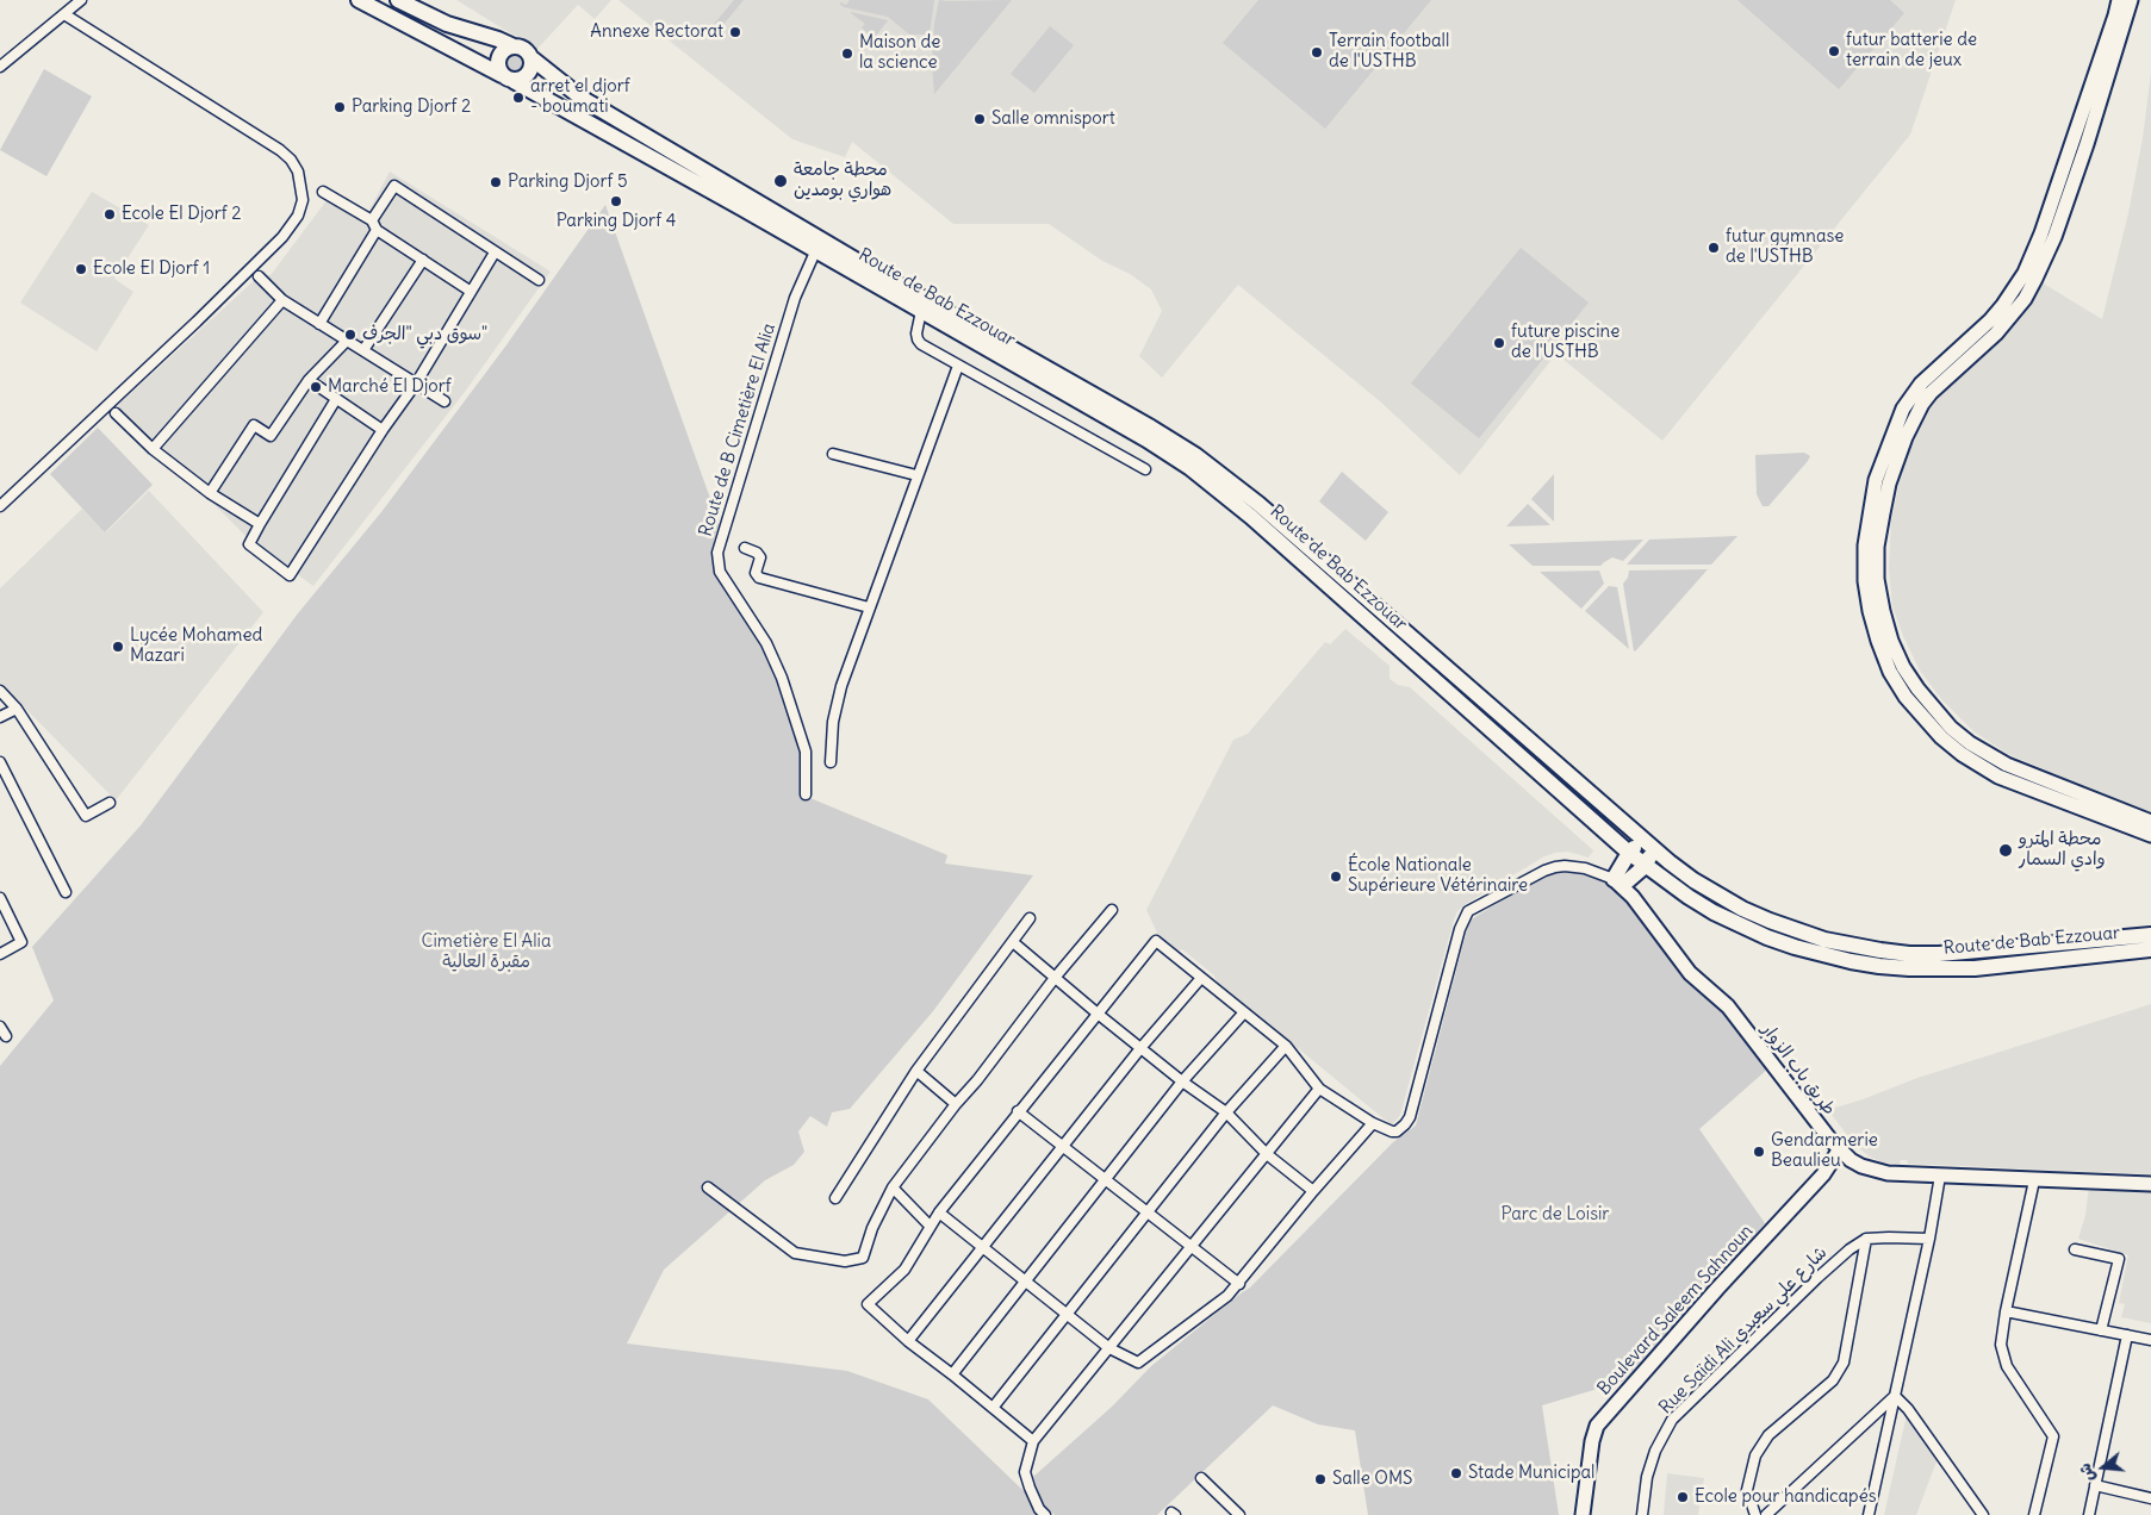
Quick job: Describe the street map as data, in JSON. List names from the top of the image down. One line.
{"streets":{"main road":["Route de Bab Ezzouar","طريق باب الزوار","Boulevard Saleem Sahnoun"],"street":["Route de B Cimetière El Alia","Rue Saïdi Ali شارع علي سعيدي"]},"crossings":[["Route de Bab Ezzouar","Route de B Cimetière El Alia"],["طريق باب الزوار","Boulevard Saleem Sahnoun"]],"parks":["Cimetière El Alia مقبرة العالية","Parc de Loisir"],"places":["Annexe Rectorat","futur batterie de terrain de jeux","Terrain football de l'USTHB","Maison de la science","arret el djorf - boumati","Parking Djorf 2","Salle omnisport","محطة جامعة هواري بومدين","Parking Djorf 5","Parking Djorf 4","Ecole El Djorf 2","futur gymnase de l'USTHB","Ecole El Djorf 1","سوق دبي \"الجرف\"","future piscine de l'USTHB","Marché El Djorf","Lycée Mohamed Mazari","محطة المترو وادي السمار","École Nationale Supérieure Vétérinaire","Gendarmerie Beaulieu","Stade Municipal","Salle OMS","Ecole pour handicapés"],"north":"left"}
